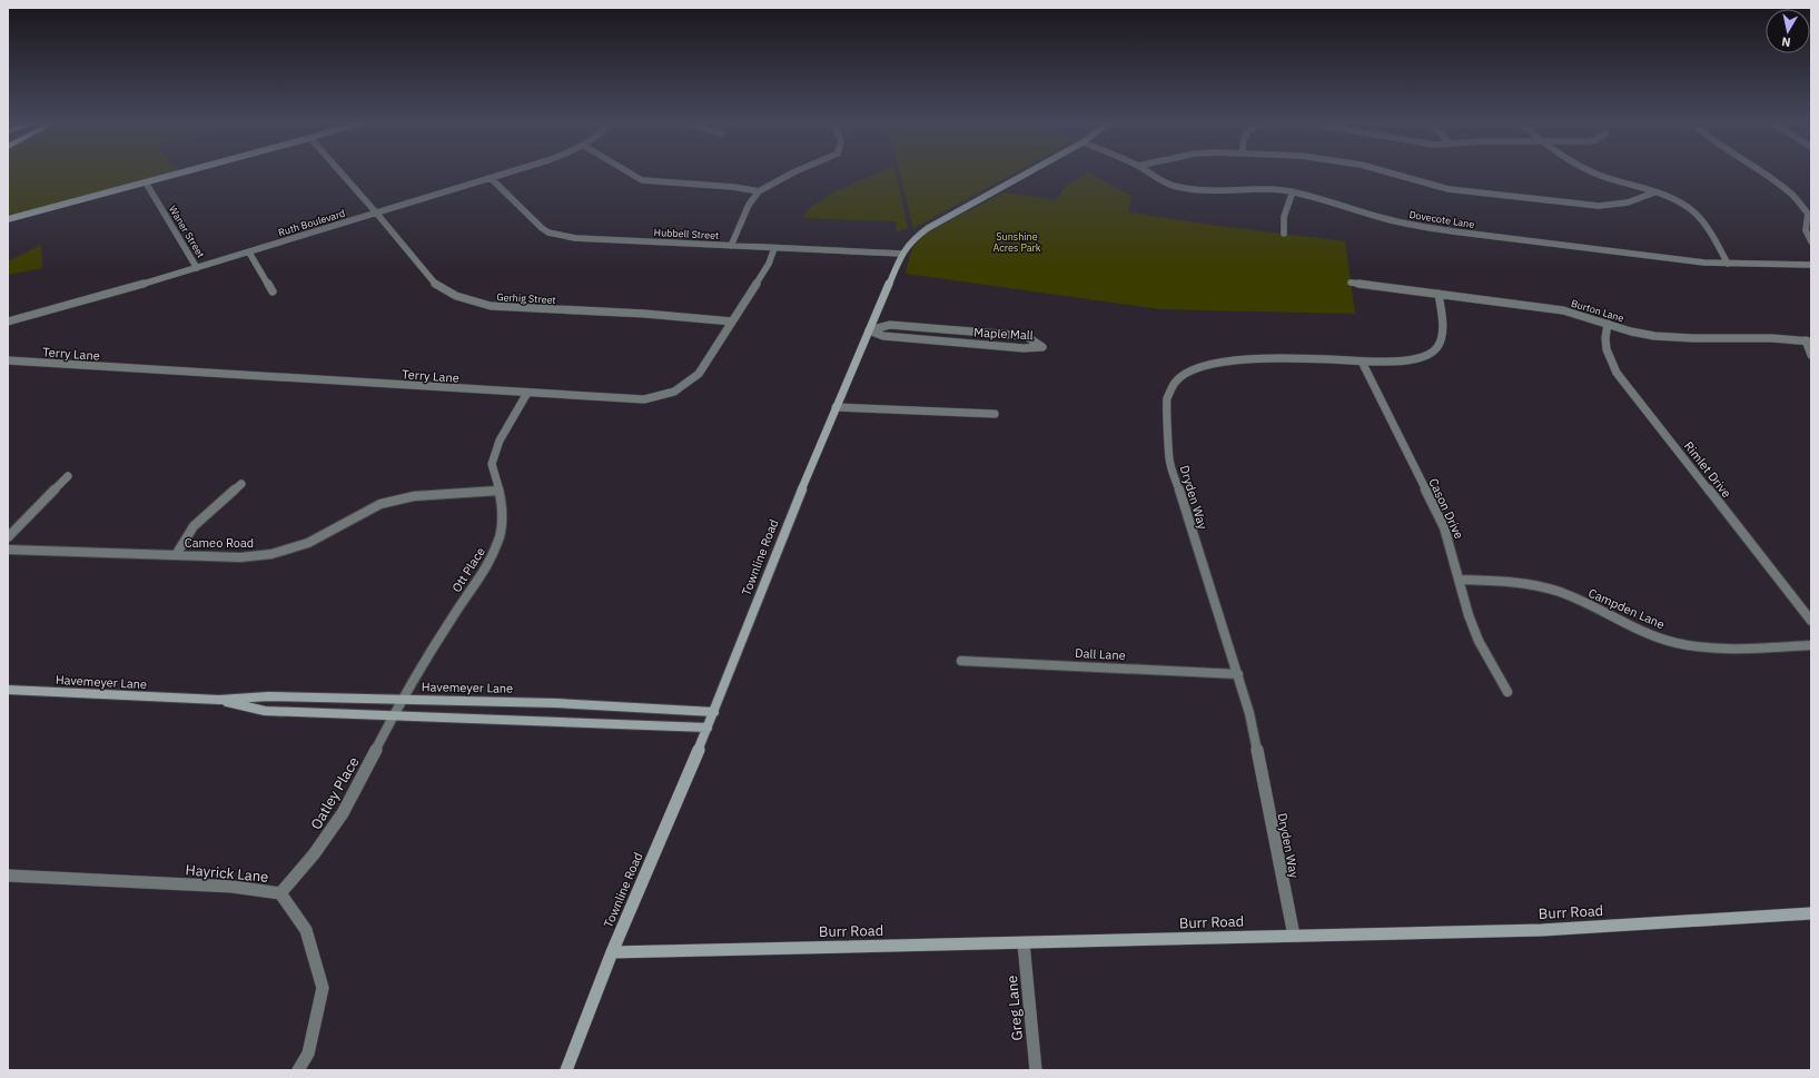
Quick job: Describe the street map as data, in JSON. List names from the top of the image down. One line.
{"streets":{"street":["Dovecote Lane","Ruth Boulevard","Waner Street","Hubbell Street","Gerhig Street","Burton Lane","Maple Mall","Terry Lane","Rimlet Drive","Dryden Way","Cason Drive","Cameo Road","Townline Road","Ott Place","Campden Lane","Dall Lane","Havemeyer Lane","Oatley Place","Hayrick Lane","Burr Road","Greg Lane"]},"crossings":[["Ruth Boulevard","Waner Street"],["Ruth Boulevard","Hubbell Street"],["Ruth Boulevard","Gerhig Street"],["Hubbell Street","Terry Lane"],["Hubbell Street","Townline Road"],["Gerhig Street","Terry Lane"],["Burton Lane","Rimlet Drive"],["Burton Lane","Dryden Way"],["Maple Mall","Townline Road"],["Terry Lane","Ott Place"],["Dryden Way","Cason Drive"],["Dryden Way","Dall Lane"],["Dryden Way","Burr Road"],["Cason Drive","Campden Lane"],["Cameo Road","Ott Place"],["Townline Road","Havemeyer Lane"],["Townline Road","Burr Road"],["Ott Place","Havemeyer Lane"],["Ott Place","Oatley Place"],["Havemeyer Lane","Oatley Place"],["Oatley Place","Hayrick Lane"],["Burr Road","Greg Lane"]],"parks":["Sunshine Acres Park"],"north":"bottom"}
